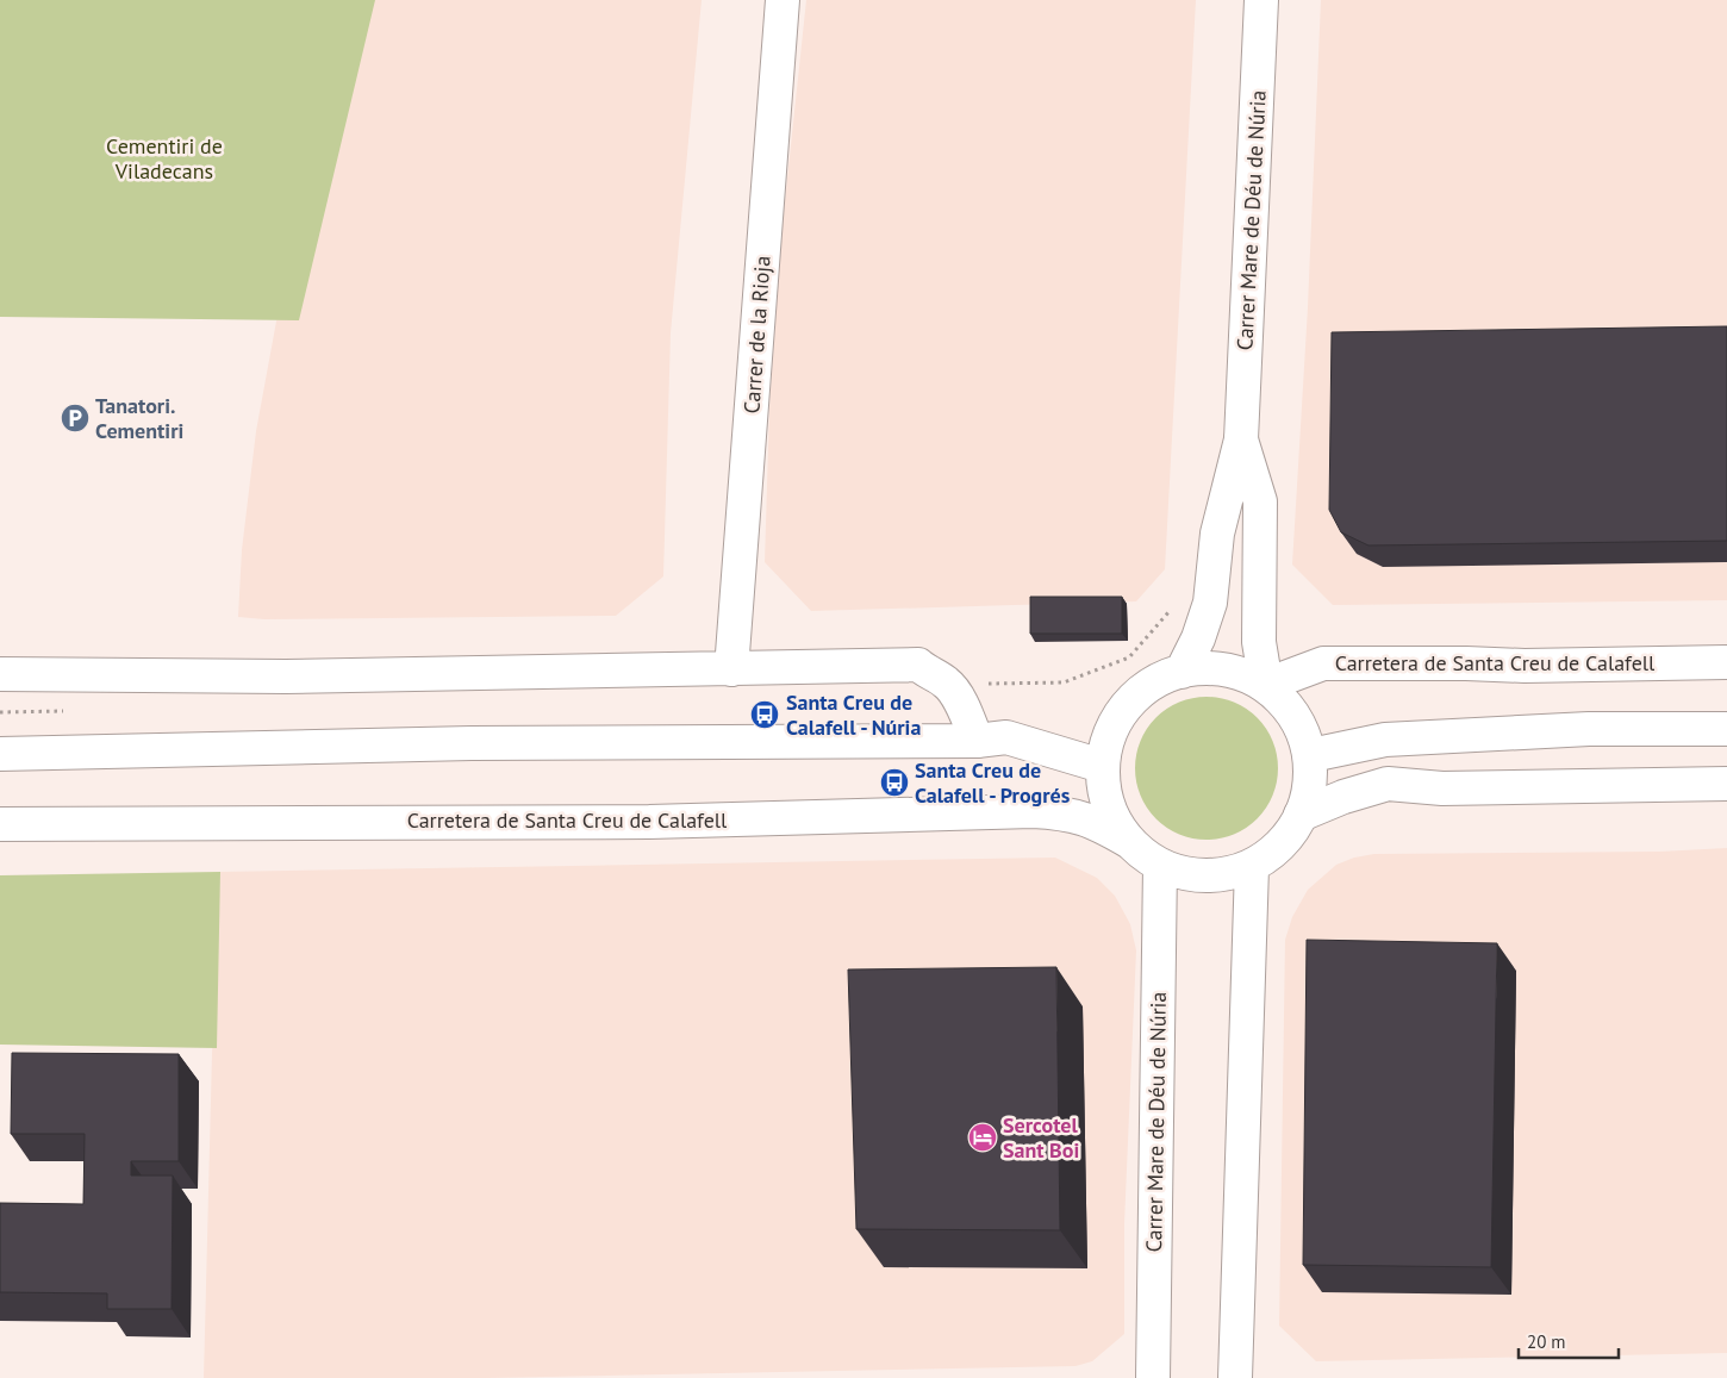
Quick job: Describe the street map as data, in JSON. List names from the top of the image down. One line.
{"streets":{"street":["Carrer Mare de Déu de Núria","Carrer de la Rioja","Carretera de Santa Creu de Calafell"]},"crossings":[["Carrer Mare de Déu de Núria","Carretera de Santa Creu de Calafell"]],"parks":["Cementiri de Viladecans"],"places":{"parking":["Tanatori. Cementiri"],"bus stop":["Santa Creu de Calafell - Núria","Santa Creu de Calafell - Progrés"],"hotel":["Sercotel Sant Boi"]},"scale_bar":"20 m"}
